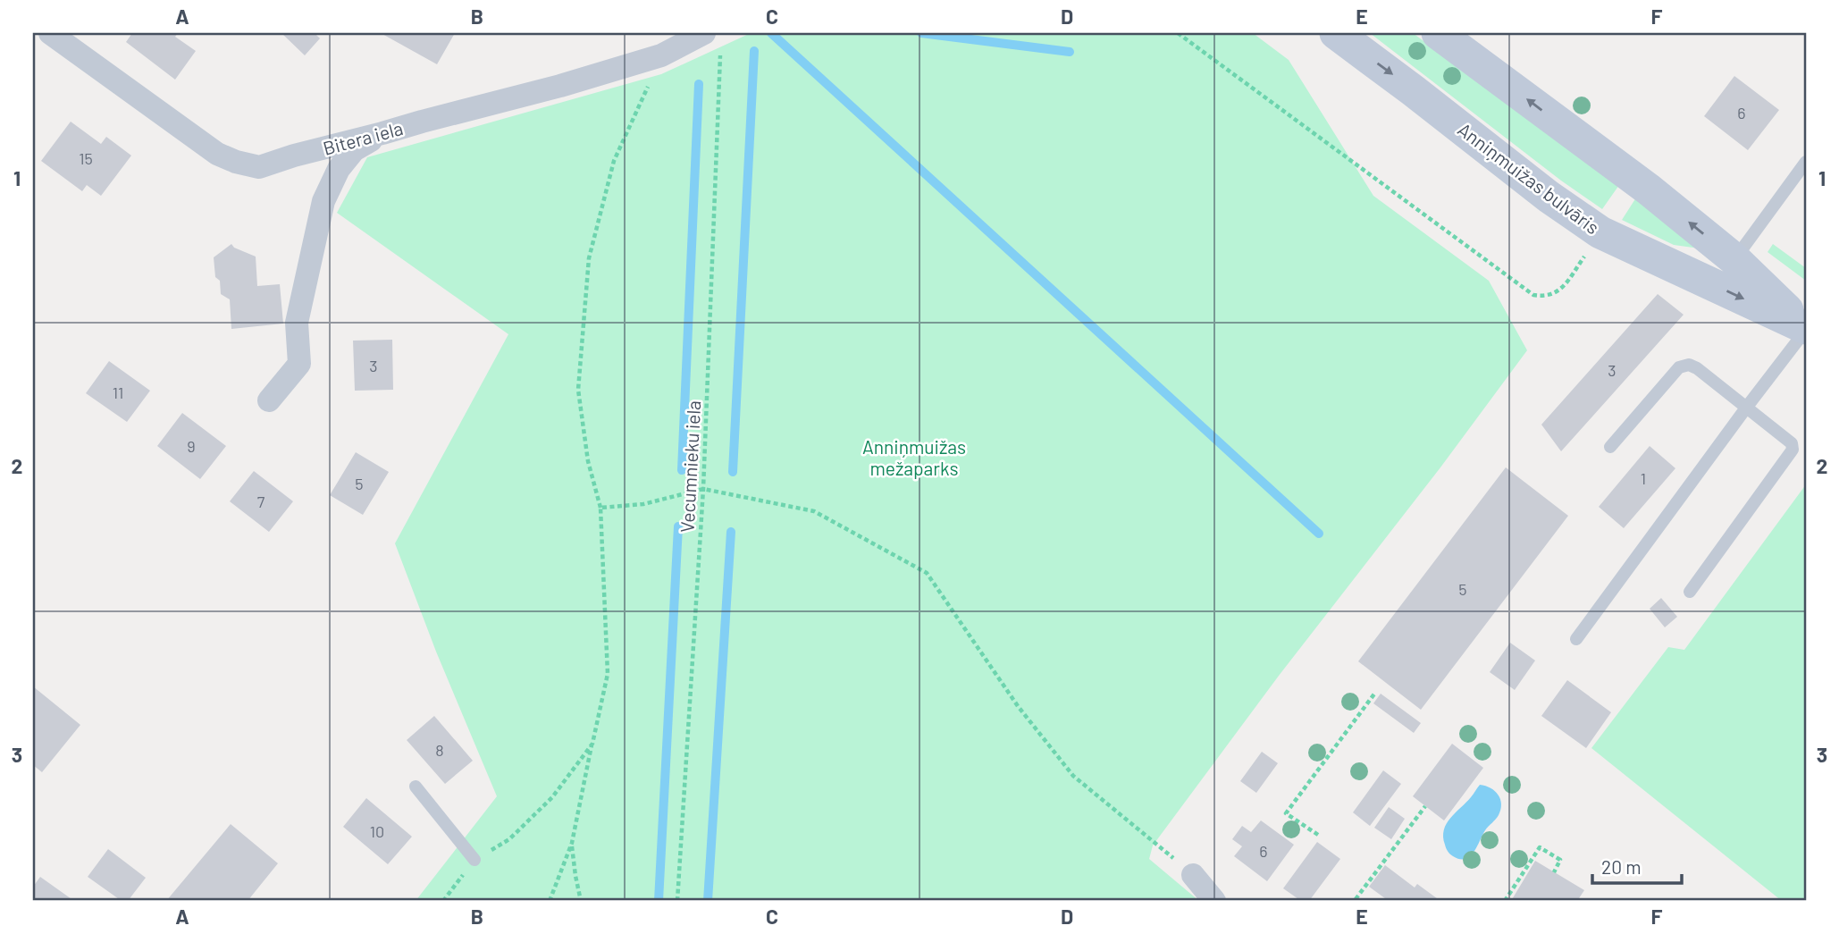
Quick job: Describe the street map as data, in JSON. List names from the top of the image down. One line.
{"streets":{"street":["Bitera iela","Anniņmuižas bulvāris"],"path":["Vecumnieku iela"]},"crossings":[["Bitera iela","Vecumnieku iela"]],"parks":["Anniņmuižas mežaparks"],"house_numbers":["6","15","3","3","11","9","1","5","7","5","8","10","6"],"scale_bar":"20 m","grid":{"columns":["A","B","C","D","E","F"],"rows":["1","2","3"]}}
